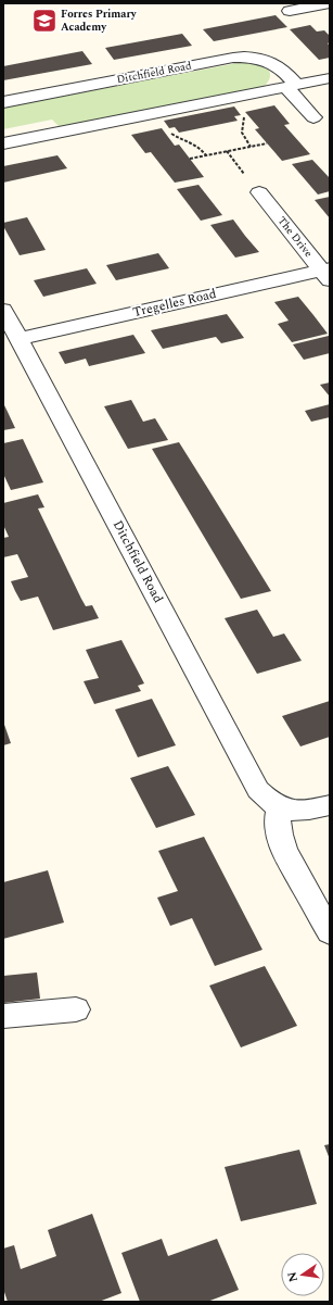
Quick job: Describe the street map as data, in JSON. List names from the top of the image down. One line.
{"streets":{"street":["Ditchfield Road","The Drive","Tregelles Road"]},"crossings":[["Ditchfield Road","Tregelles Road"],["The Drive","Tregelles Road"]],"places":{"school or university":["Forres Primary Academy"]},"north":"left"}
